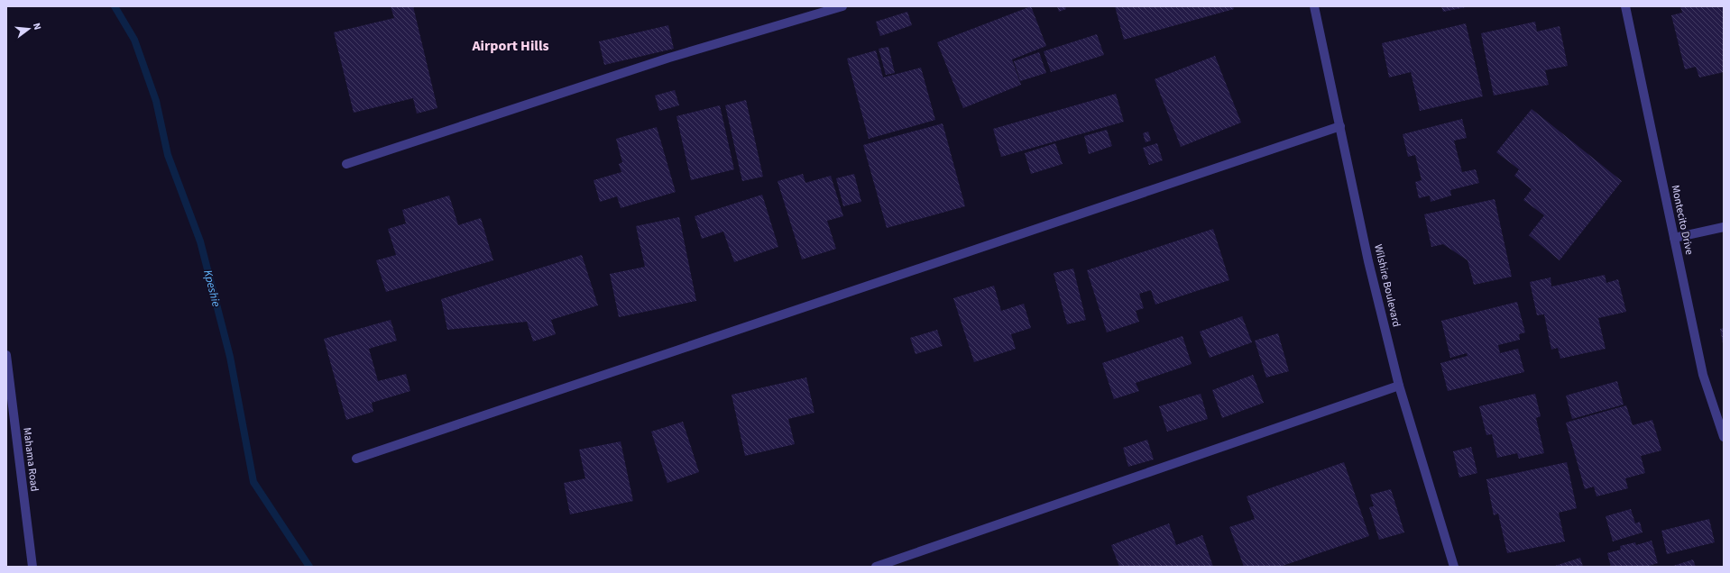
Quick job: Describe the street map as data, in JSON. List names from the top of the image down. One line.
{"streets":{"street":["Montecito Drive","Wilshire Boulevard","Mahama Road"]},"districts":["Airport Hills"],"water":["Kpeshie"],"north":"right"}
